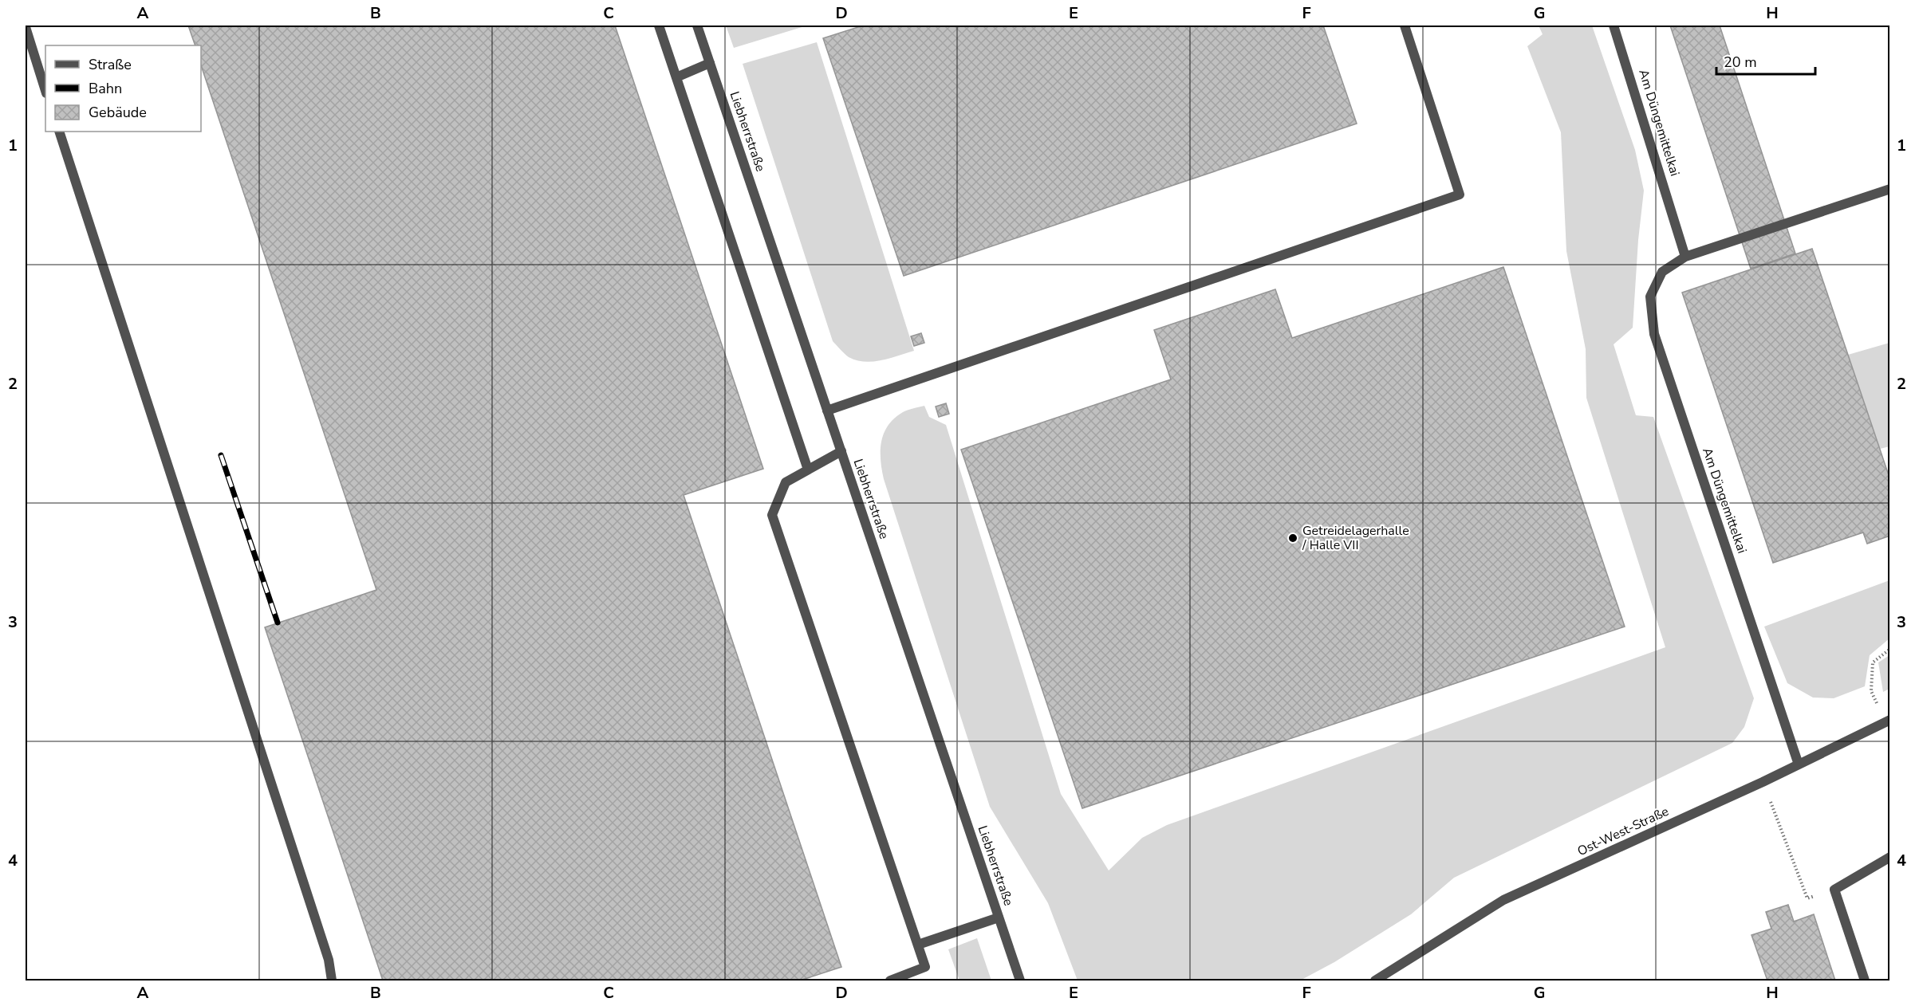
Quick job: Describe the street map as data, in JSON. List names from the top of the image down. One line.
{"streets":{"street":["Am Düngemittelkai","Liebherrstraße","Ost-West-Straße"]},"crossings":[["Am Düngemittelkai","Ost-West-Straße"]],"places":["Getreidelagerhalle / Halle VII"],"legend":["Straße","Bahn","Gebäude"],"scale_bar":"20 m","grid":{"columns":["A","B","C","D","E","F","G","H"],"rows":["1","2","3","4"]}}
